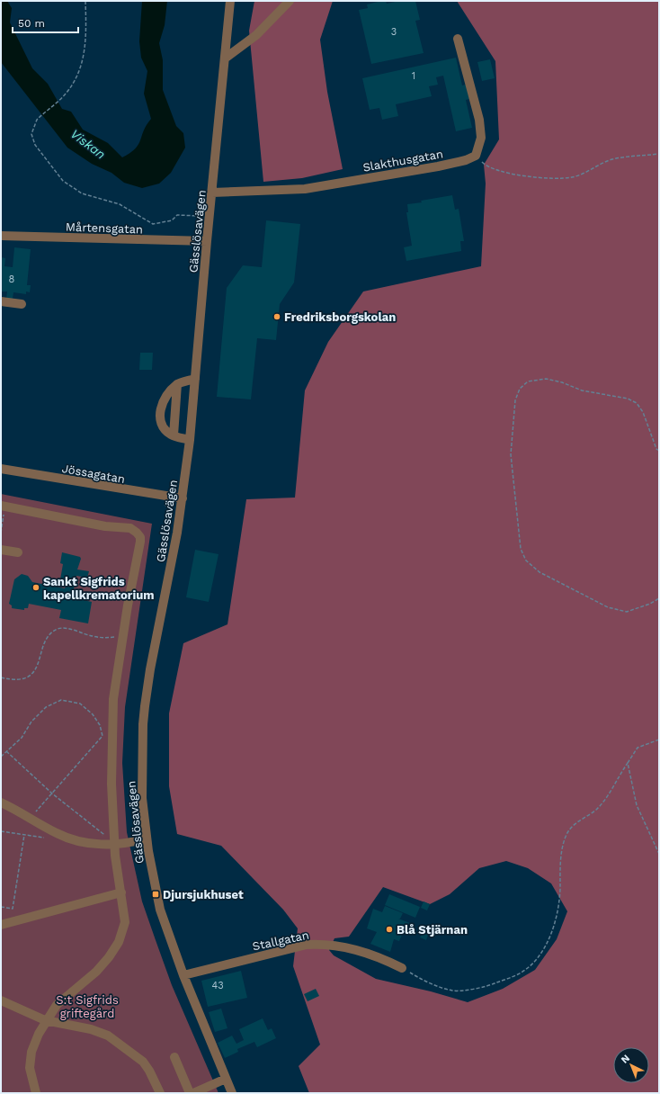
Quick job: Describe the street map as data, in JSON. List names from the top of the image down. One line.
{"streets":{"street":["Slakthusgatan","Mårtensgatan","Gässlösavägen","Jössagatan","Stallgatan"]},"crossings":[["Slakthusgatan","Gässlösavägen"],["Mårtensgatan","Gässlösavägen"],["Gässlösavägen","Jössagatan"],["Gässlösavägen","Stallgatan"]],"water":["Viskan"],"parks":["S:t Sigfrids griftegård"],"places":{"other":["Fredriksborgskolan","Sankt Sigfrids kapellkrematorium","Blå Stjärnan"],"transit":["Djursjukhuset"]},"house_numbers":["3","1","8","43"],"scale_bar":"50 m","north":"top left"}
